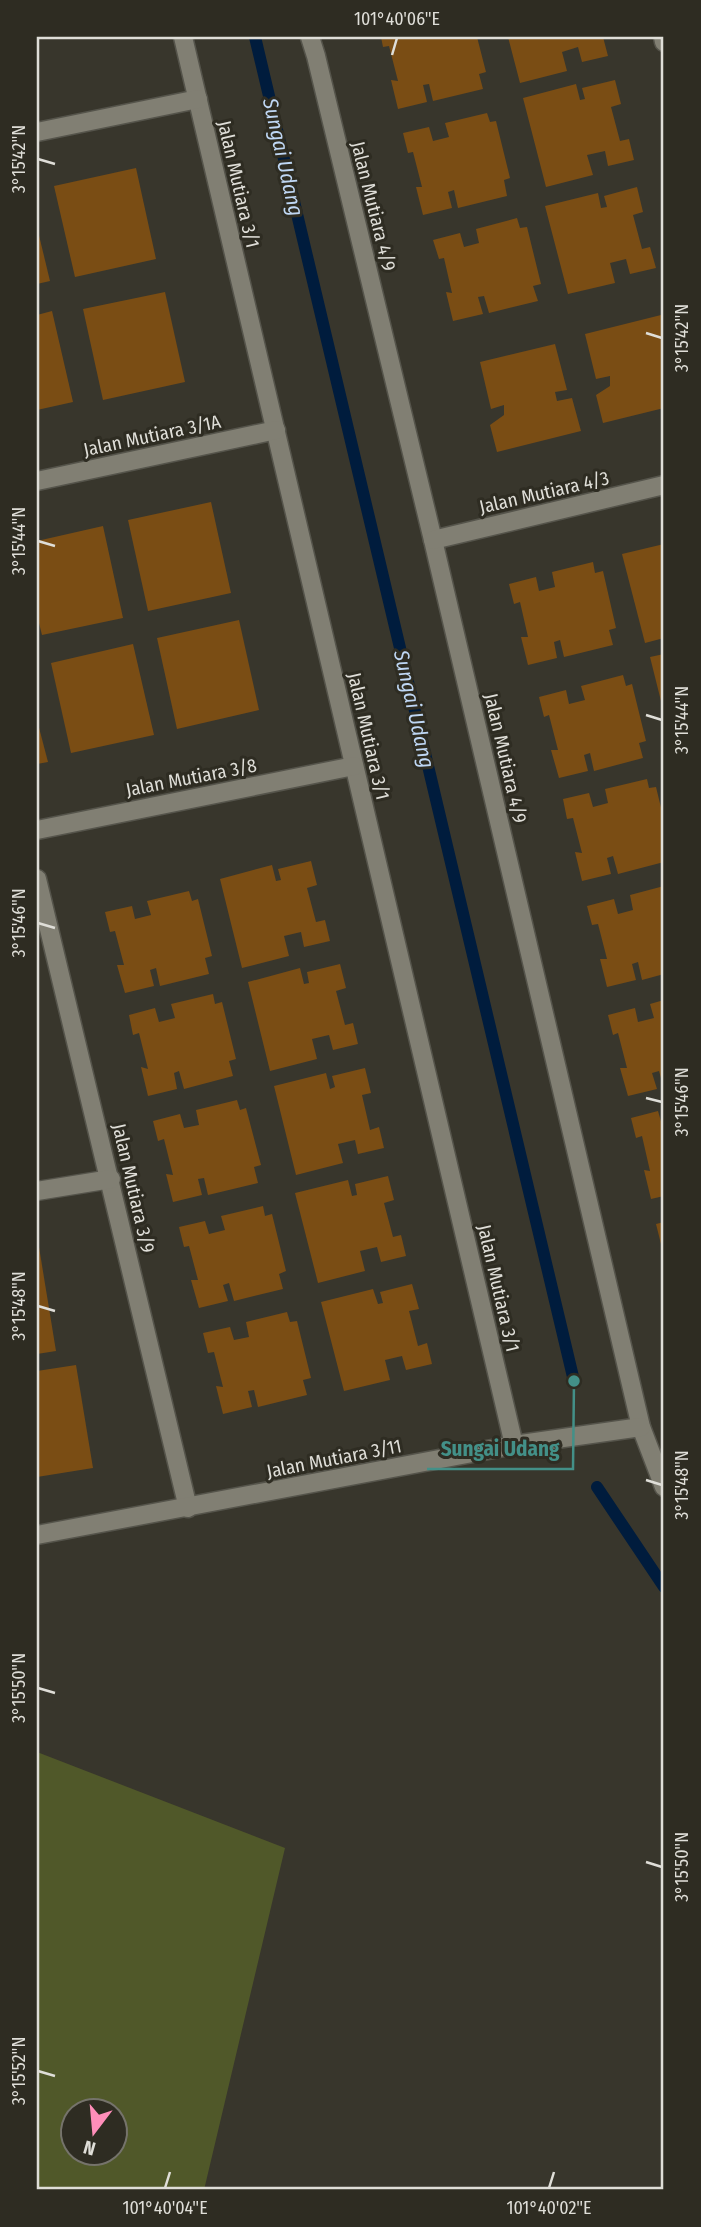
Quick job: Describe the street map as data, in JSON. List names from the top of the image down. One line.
{"streets":{"street":["Jalan Mutiara 3/1","Jalan Mutiara 4/9","Jalan Mutiara 3/1A","Jalan Mutiara 4/3","Jalan Mutiara 3/8","Jalan Mutiara 3/9","Jalan Mutiara 3/11"]},"crossings":[["Jalan Mutiara 3/1","Jalan Mutiara 3/1A"],["Jalan Mutiara 3/1","Jalan Mutiara 3/8"],["Jalan Mutiara 3/1","Jalan Mutiara 3/11"],["Jalan Mutiara 4/9","Jalan Mutiara 4/3"],["Jalan Mutiara 4/9","Jalan Mutiara 3/11"],["Jalan Mutiara 3/9","Jalan Mutiara 3/11"]],"water":["Sungai Udang"],"places":["Sungai Udang"],"north":"bottom","coordinates":["101°40'06\"E","3°15'42\"N","3°15'44\"N","3°15'46\"N","3°15'48\"N","3°15'50\"N","3°15'52\"N","101°40'04\"E","101°40'02\"E"]}
